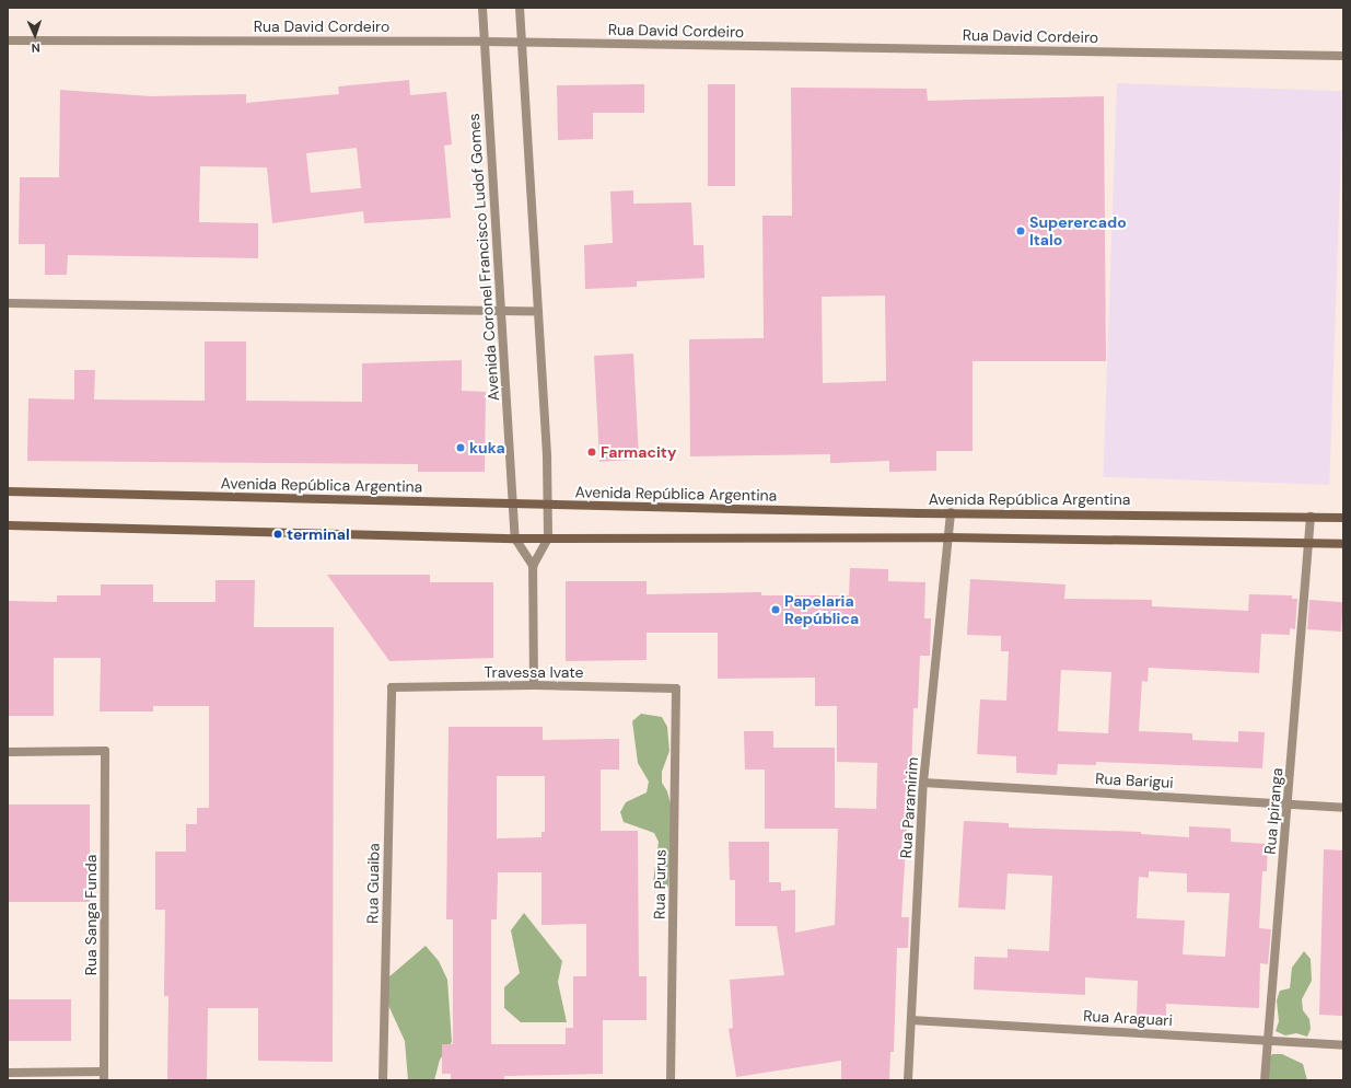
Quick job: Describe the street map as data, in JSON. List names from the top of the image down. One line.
{"streets":{"main road":["Avenida República Argentina"],"street":["Rua David Cordeiro","Avenida Coronel Francisco Ludof Gomes","Travessa Ivate","Rua Barigui","Rua Paramirim","Rua Ipiranga","Rua Guaiba","Rua Purus","Rua Sanga Funda","Rua Araguari"]},"crossings":[["Rua David Cordeiro","Avenida Coronel Francisco Ludof Gomes"],["Avenida Coronel Francisco Ludof Gomes","Avenida República Argentina"],["Avenida República Argentina","Rua Paramirim"],["Avenida República Argentina","Rua Ipiranga"],["Travessa Ivate","Rua Guaiba"],["Travessa Ivate","Rua Purus"],["Rua Barigui","Rua Paramirim"],["Rua Barigui","Rua Ipiranga"],["Rua Paramirim","Rua Araguari"],["Rua Ipiranga","Rua Araguari"]],"places":["Superercado Italo","kuka","Farmacity","terminal","Papelaria República"],"north":"bottom"}
